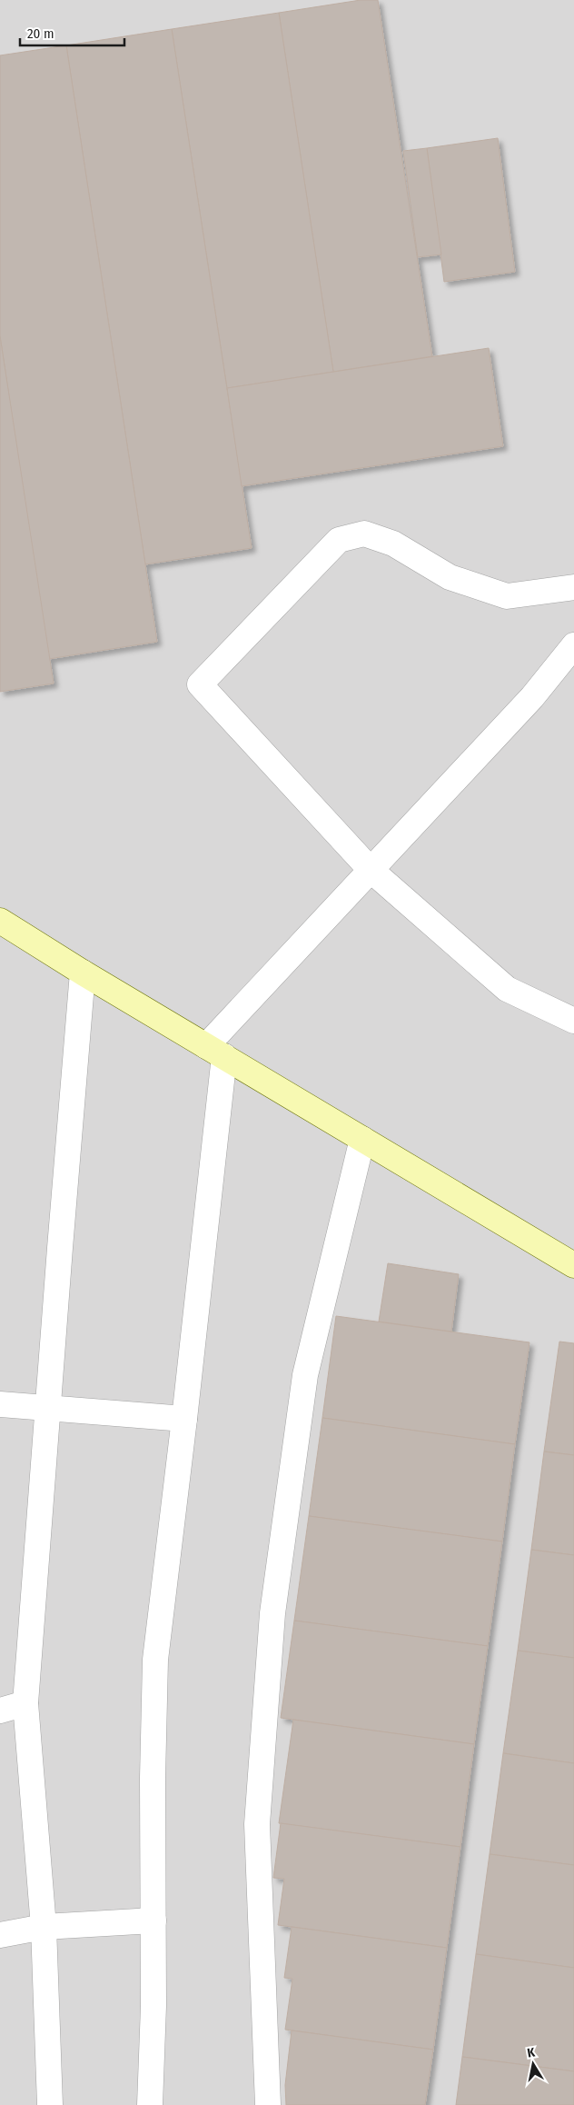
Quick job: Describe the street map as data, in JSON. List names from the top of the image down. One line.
{"scale_bar":"20 m","north":"top"}
